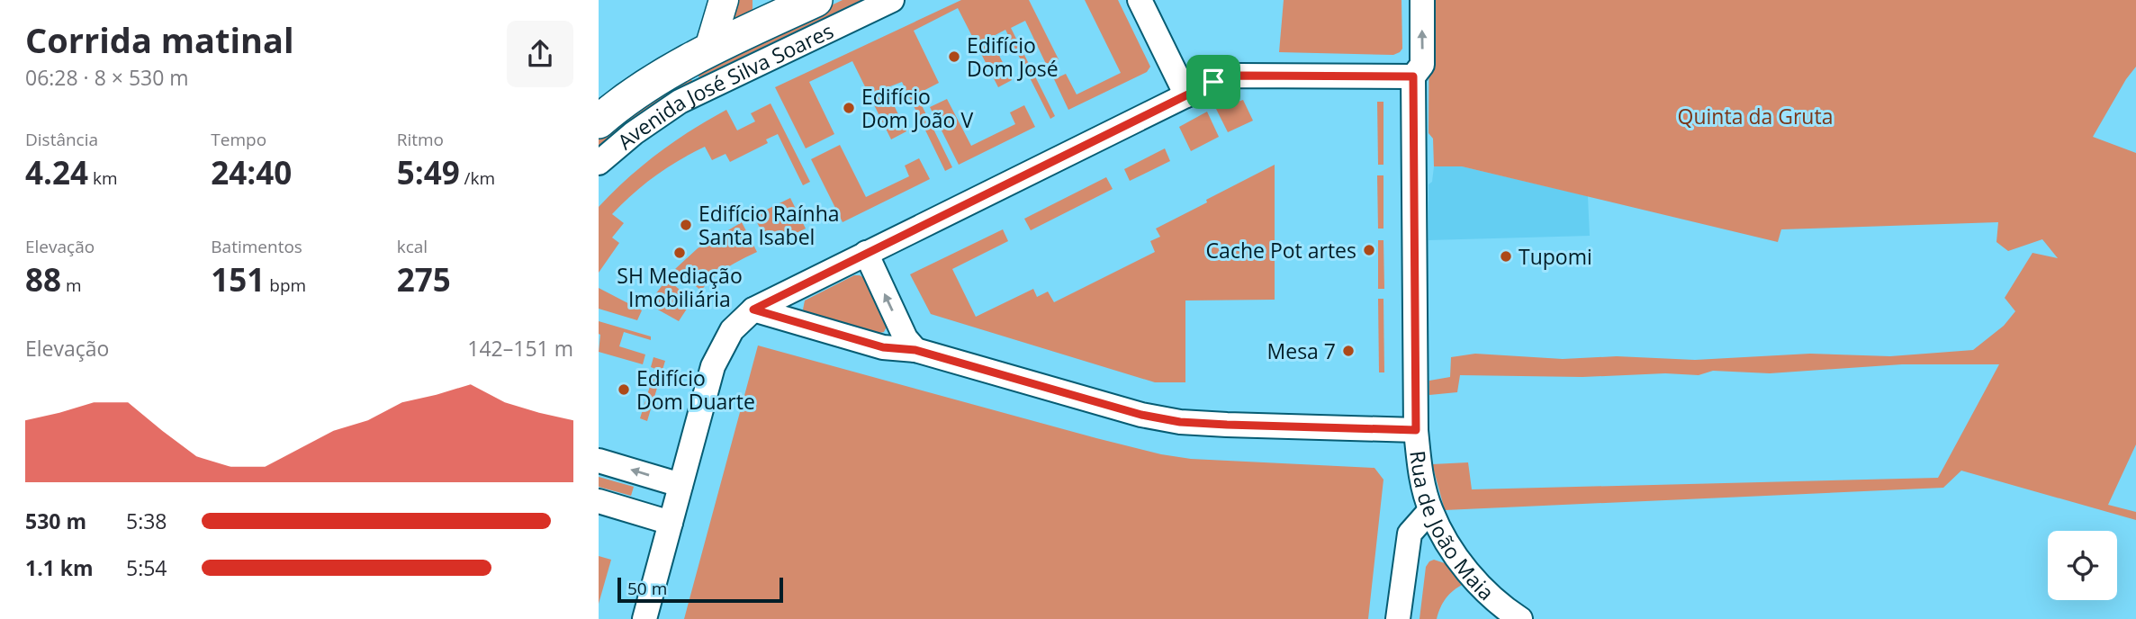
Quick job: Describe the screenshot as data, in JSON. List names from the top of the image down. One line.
{"streets":{"street":["Avenida José Silva Soares","Rua de João Maia"]},"parks":["Quinta da Gruta"],"places":["Edifício Dom José","Edifício Dom João V","Edifício Raínha Santa Isabel","Cache Pot artes","SH Mediação Imobiliária","Tupomi","Mesa 7","Edifício Dom Duarte"],"scale_bar":"50 m","page":{"heading":["Corrida matinal","06:28 · 8 × 530 m"],"stats":[["Distância","4.24 km"],["Tempo","24:40"],["Ritmo","5:49 /km"],["Elevação","88 m"],["Batimentos","151 bpm"],["kcal","275"]],"chart":["Elevação","142–151 m"],"list":[{"name":"530 m","note":"5:38"},{"name":"1.1 km","note":"5:54"}],"scale":"50 m"}}
